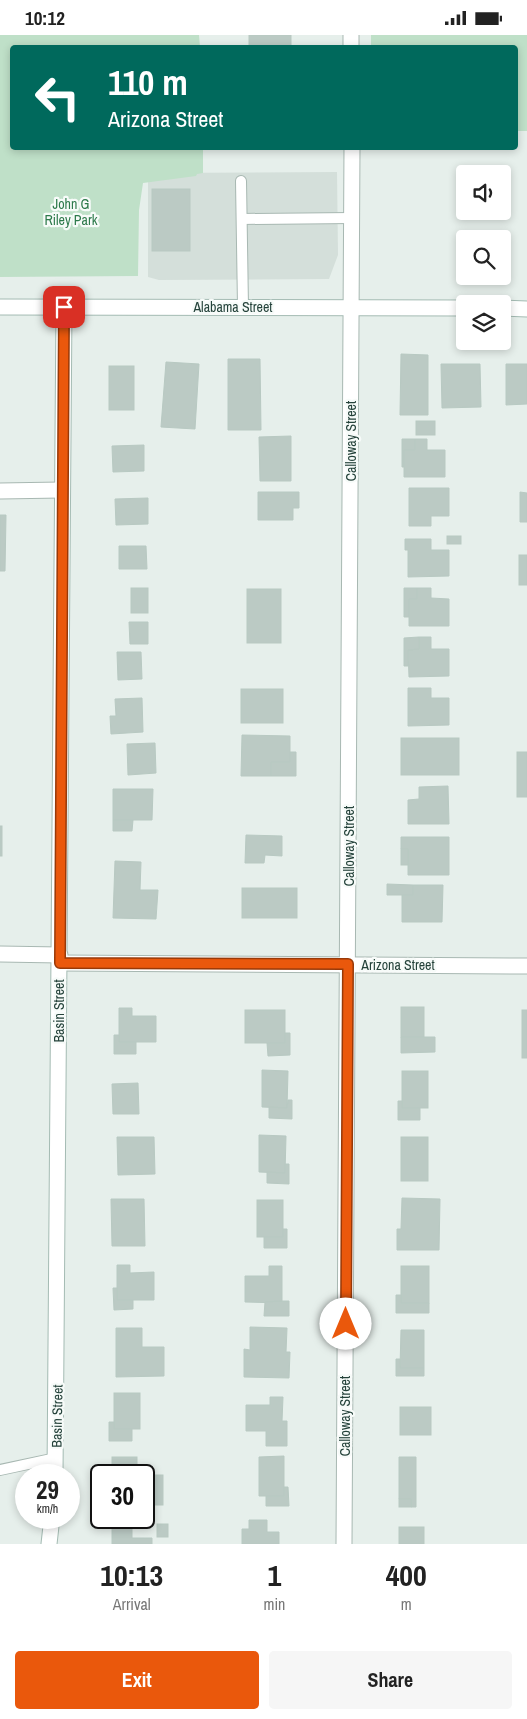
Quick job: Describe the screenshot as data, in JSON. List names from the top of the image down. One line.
{"streets":{"street":["Alabama Street","Calloway Street","Arizona Street","Basin Street"]},"crossings":[["Alabama Street","Calloway Street"],["Alabama Street","Basin Street"],["Calloway Street","Arizona Street"],["Arizona Street","Basin Street"]],"parks":["John G Riley Park"],"page":{"status":"10:12","turn":["110 m","Arizona Street"],"speed":"29 km/h","limit":"30","eta":["10:13","Arrival","1","min","400","m"],"buttons":["Exit","Share"]}}
